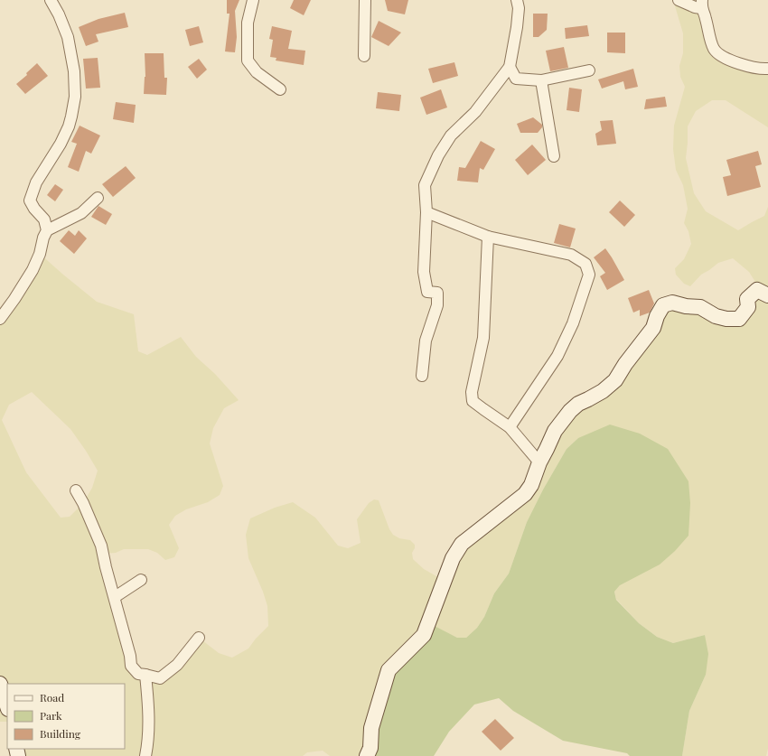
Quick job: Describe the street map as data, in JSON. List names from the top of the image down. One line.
{"legend":["Road","Park","Building"]}
